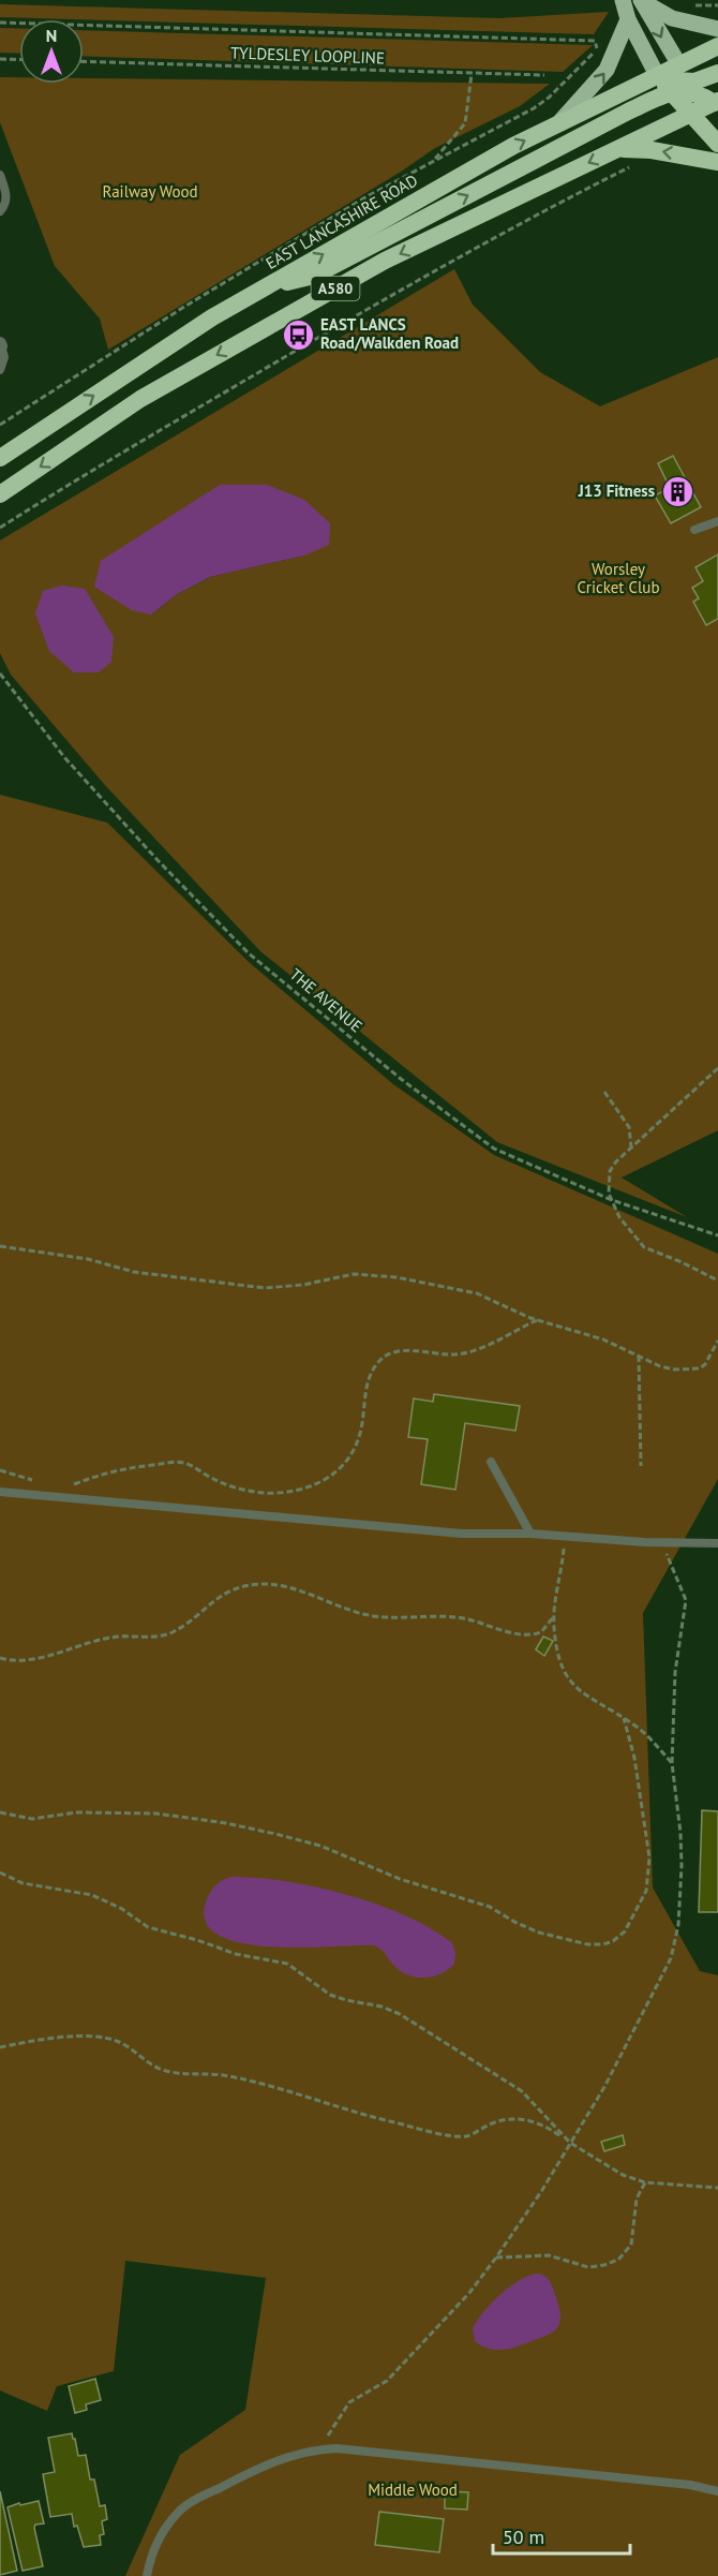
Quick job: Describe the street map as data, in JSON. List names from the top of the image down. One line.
{"streets":{"highway":["EAST LANCASHIRE ROAD","A580"],"path":["TYLDESLEY LOOPLINE","THE AVENUE"]},"parks":["Railway Wood","Worsley Cricket Club","Middle Wood"],"places":{"bus stop":["EAST LANCS Road/Walkden Road"],"building":["J13 Fitness"]},"scale_bar":"50 m","north":"top"}
